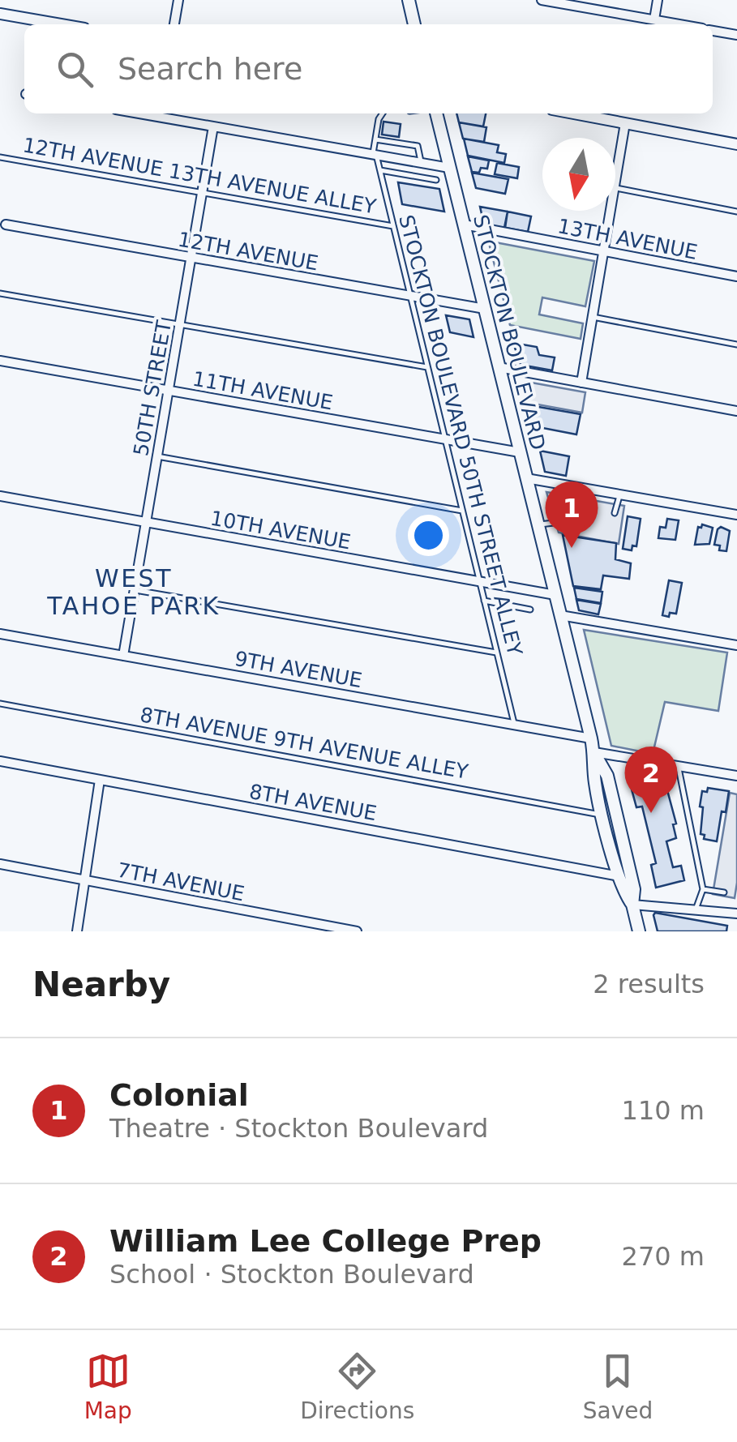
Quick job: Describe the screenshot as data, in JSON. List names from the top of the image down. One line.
{"streets":{"main road":["STOCKTON BOULEVARD"],"street":["13TH AVENUE","12TH AVENUE","50TH STREET","11TH AVENUE","10TH AVENUE","9TH AVENUE","8TH AVENUE","7TH AVENUE"],"lane":["12TH AVENUE 13TH AVENUE ALLEY","STOCKTON BOULEVARD 50TH STREET ALLEY","8TH AVENUE 9TH AVENUE ALLEY"]},"crossings":[["12TH AVENUE 13TH AVENUE ALLEY","50TH STREET"],["12TH AVENUE 13TH AVENUE ALLEY","STOCKTON BOULEVARD 50TH STREET ALLEY"],["13TH AVENUE","STOCKTON BOULEVARD"],["12TH AVENUE","STOCKTON BOULEVARD"],["12TH AVENUE","50TH STREET"],["12TH AVENUE","STOCKTON BOULEVARD 50TH STREET ALLEY"],["STOCKTON BOULEVARD","11TH AVENUE"],["STOCKTON BOULEVARD","10TH AVENUE"],["STOCKTON BOULEVARD","9TH AVENUE"],["STOCKTON BOULEVARD","8TH AVENUE 9TH AVENUE ALLEY"],["STOCKTON BOULEVARD","8TH AVENUE"],["50TH STREET","11TH AVENUE"],["50TH STREET","10TH AVENUE"],["50TH STREET","9TH AVENUE"],["11TH AVENUE","STOCKTON BOULEVARD 50TH STREET ALLEY"],["STOCKTON BOULEVARD 50TH STREET ALLEY","10TH AVENUE"],["STOCKTON BOULEVARD 50TH STREET ALLEY","9TH AVENUE"]],"districts":["WEST TAHOE PARK"],"north":"bottom","page":{"search":"Search here","pins":["1","2"],"heading":["Nearby","2 results"],"list":[{"mark":"1","name":"Colonial","note":"Theatre · Stockton Boulevard","value":"110 m"},{"mark":"2","name":"William Lee College Prep","note":"School · Stockton Boulevard","value":"270 m"}],"nav":["Map","Directions","Saved"]}}
